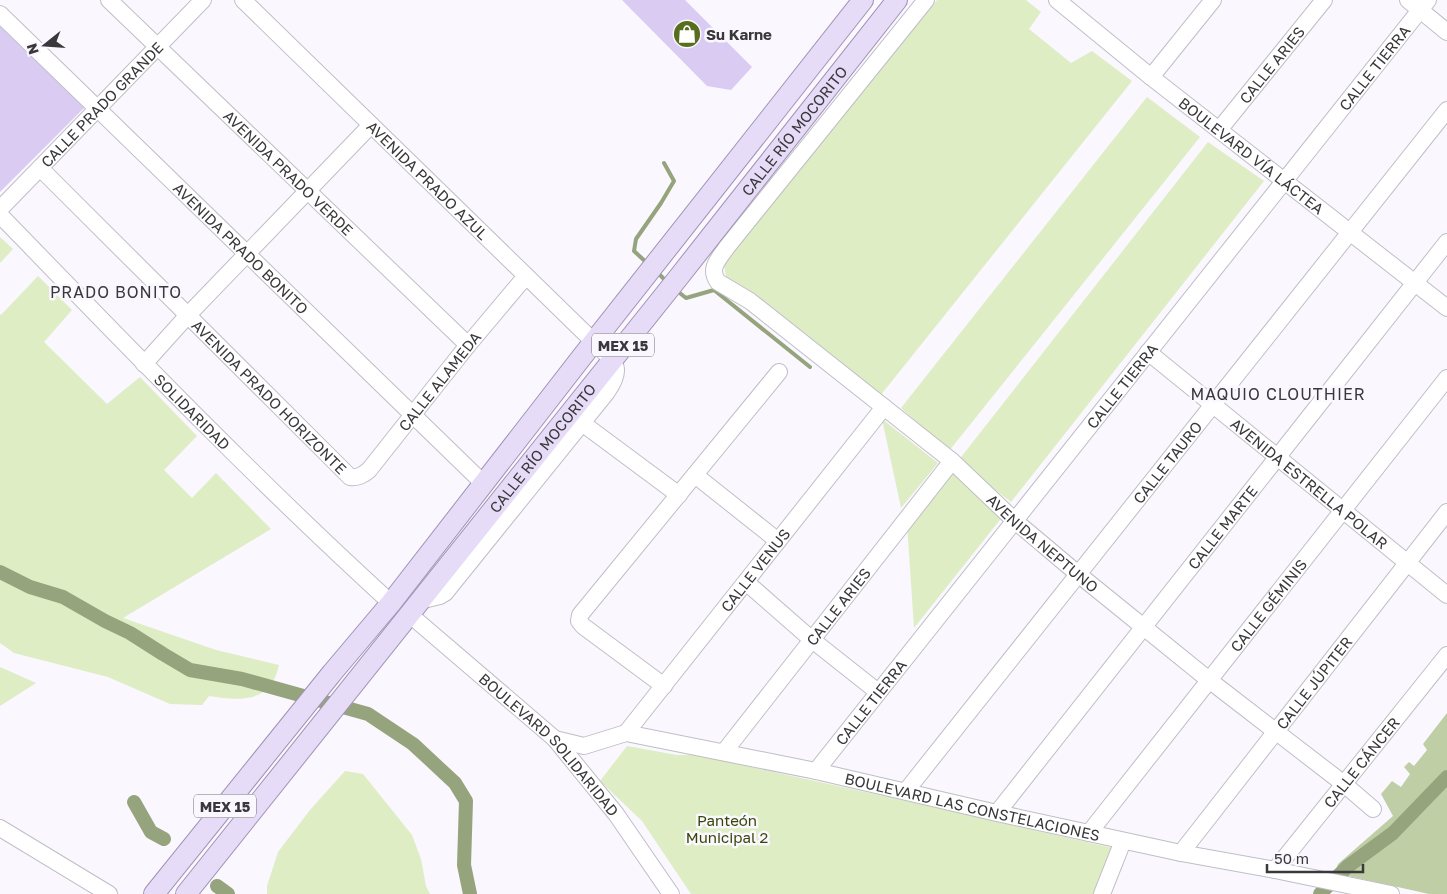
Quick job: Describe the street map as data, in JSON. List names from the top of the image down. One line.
{"streets":{"main road":["CALLE RÍO MOCORITO","MEX 15"],"street":["CALLE ARIES","CALLE TIERRA","CALLE PRADO GRANDE","BOULEVARD VÍA LÁCTEA","AVENIDA PRADO VERDE","AVENIDA PRADO AZUL","AVENIDA PRADO BONITO","CALLE ALAMEDA","AVENIDA PRADO HORIZONTE","SOLIDARIDAD","CALLE TAURO","AVENIDA ESTRELLA POLAR","CALLE MARTE","AVENIDA NEPTUNO","CALLE VENUS","CALLE GÉMINIS","CALLE JÚPITER","BOULEVARD SOLIDARIDAD","CALLE CÁNCER","BOULEVARD LAS CONSTELACIONES"]},"crossings":[["CALLE ARIES","BOULEVARD VÍA LÁCTEA"],["CALLE ARIES","AVENIDA NEPTUNO"],["CALLE ARIES","BOULEVARD LAS CONSTELACIONES"],["CALLE TIERRA","BOULEVARD VÍA LÁCTEA"],["CALLE TIERRA","AVENIDA ESTRELLA POLAR"],["CALLE TIERRA","AVENIDA NEPTUNO"],["CALLE TIERRA","BOULEVARD LAS CONSTELACIONES"],["CALLE PRADO GRANDE","AVENIDA PRADO VERDE"],["CALLE PRADO GRANDE","AVENIDA PRADO BONITO"],["CALLE PRADO GRANDE","AVENIDA PRADO HORIZONTE"],["CALLE RÍO MOCORITO","AVENIDA PRADO AZUL"],["CALLE RÍO MOCORITO","AVENIDA PRADO BONITO"],["CALLE RÍO MOCORITO","SOLIDARIDAD"],["CALLE RÍO MOCORITO","BOULEVARD SOLIDARIDAD"],["BOULEVARD VÍA LÁCTEA","CALLE TAURO"],["BOULEVARD VÍA LÁCTEA","CALLE MARTE"],["AVENIDA PRADO VERDE","CALLE ALAMEDA"],["AVENIDA PRADO AZUL","CALLE ALAMEDA"],["AVENIDA PRADO BONITO","CALLE ALAMEDA"],["CALLE ALAMEDA","AVENIDA PRADO HORIZONTE"],["CALLE TAURO","AVENIDA ESTRELLA POLAR"],["CALLE TAURO","AVENIDA NEPTUNO"],["CALLE TAURO","BOULEVARD LAS CONSTELACIONES"],["AVENIDA ESTRELLA POLAR","CALLE MARTE"],["AVENIDA ESTRELLA POLAR","CALLE GÉMINIS"],["AVENIDA ESTRELLA POLAR","CALLE JÚPITER"],["CALLE MARTE","AVENIDA NEPTUNO"],["CALLE MARTE","BOULEVARD LAS CONSTELACIONES"],["AVENIDA NEPTUNO","CALLE VENUS"],["AVENIDA NEPTUNO","CALLE GÉMINIS"],["AVENIDA NEPTUNO","CALLE JÚPITER"],["AVENIDA NEPTUNO","CALLE CÁNCER"],["CALLE VENUS","BOULEVARD LAS CONSTELACIONES"],["CALLE GÉMINIS","BOULEVARD LAS CONSTELACIONES"],["CALLE JÚPITER","BOULEVARD LAS CONSTELACIONES"],["BOULEVARD SOLIDARIDAD","BOULEVARD LAS CONSTELACIONES"],["CALLE CÁNCER","BOULEVARD LAS CONSTELACIONES"]],"districts":["PRADO BONITO","MAQUIO CLOUTHIER"],"parks":["Panteón Municipal 2"],"places":{"shop":["Su Karne"]},"scale_bar":"50 m","north":"left"}
